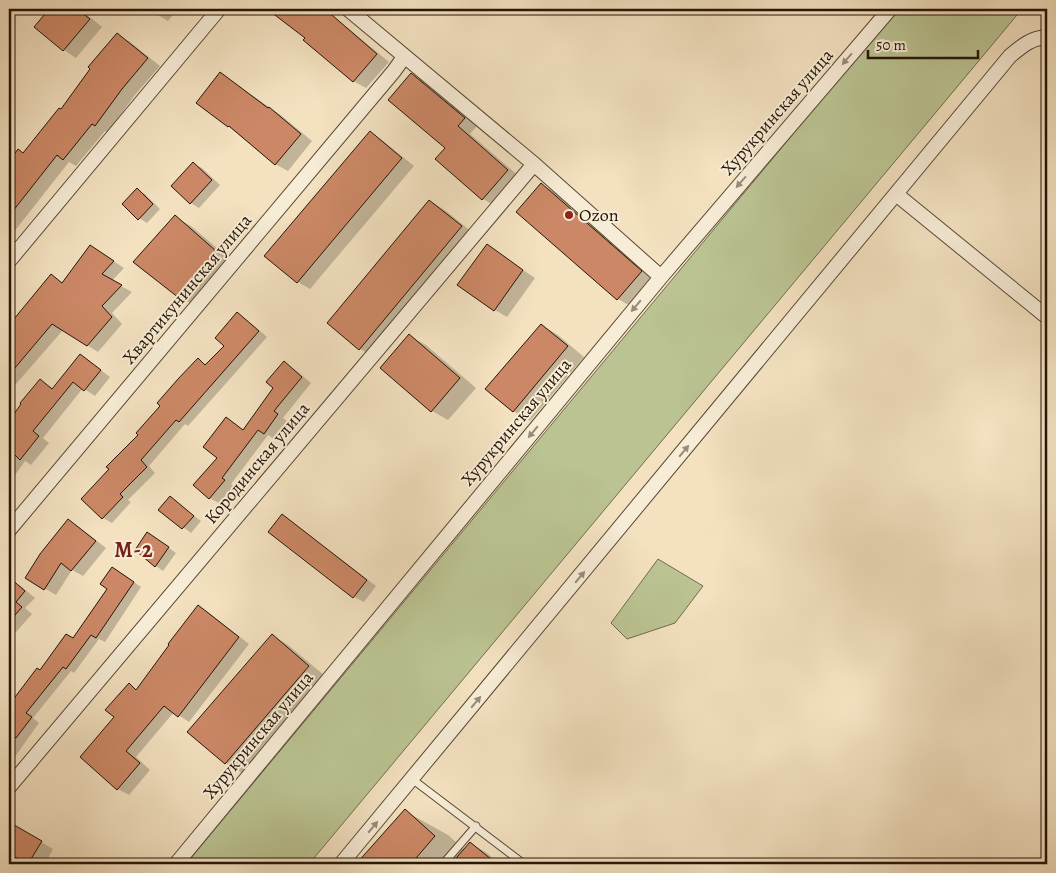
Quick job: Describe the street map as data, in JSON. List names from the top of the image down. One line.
{"streets":{"street":["Хурукринская улица","Хвартикунинская улица","Кородинская улица"]},"one_way":["Хурукринская улица"],"districts":["М-2"],"places":["Ozon"],"scale_bar":"50 m"}
